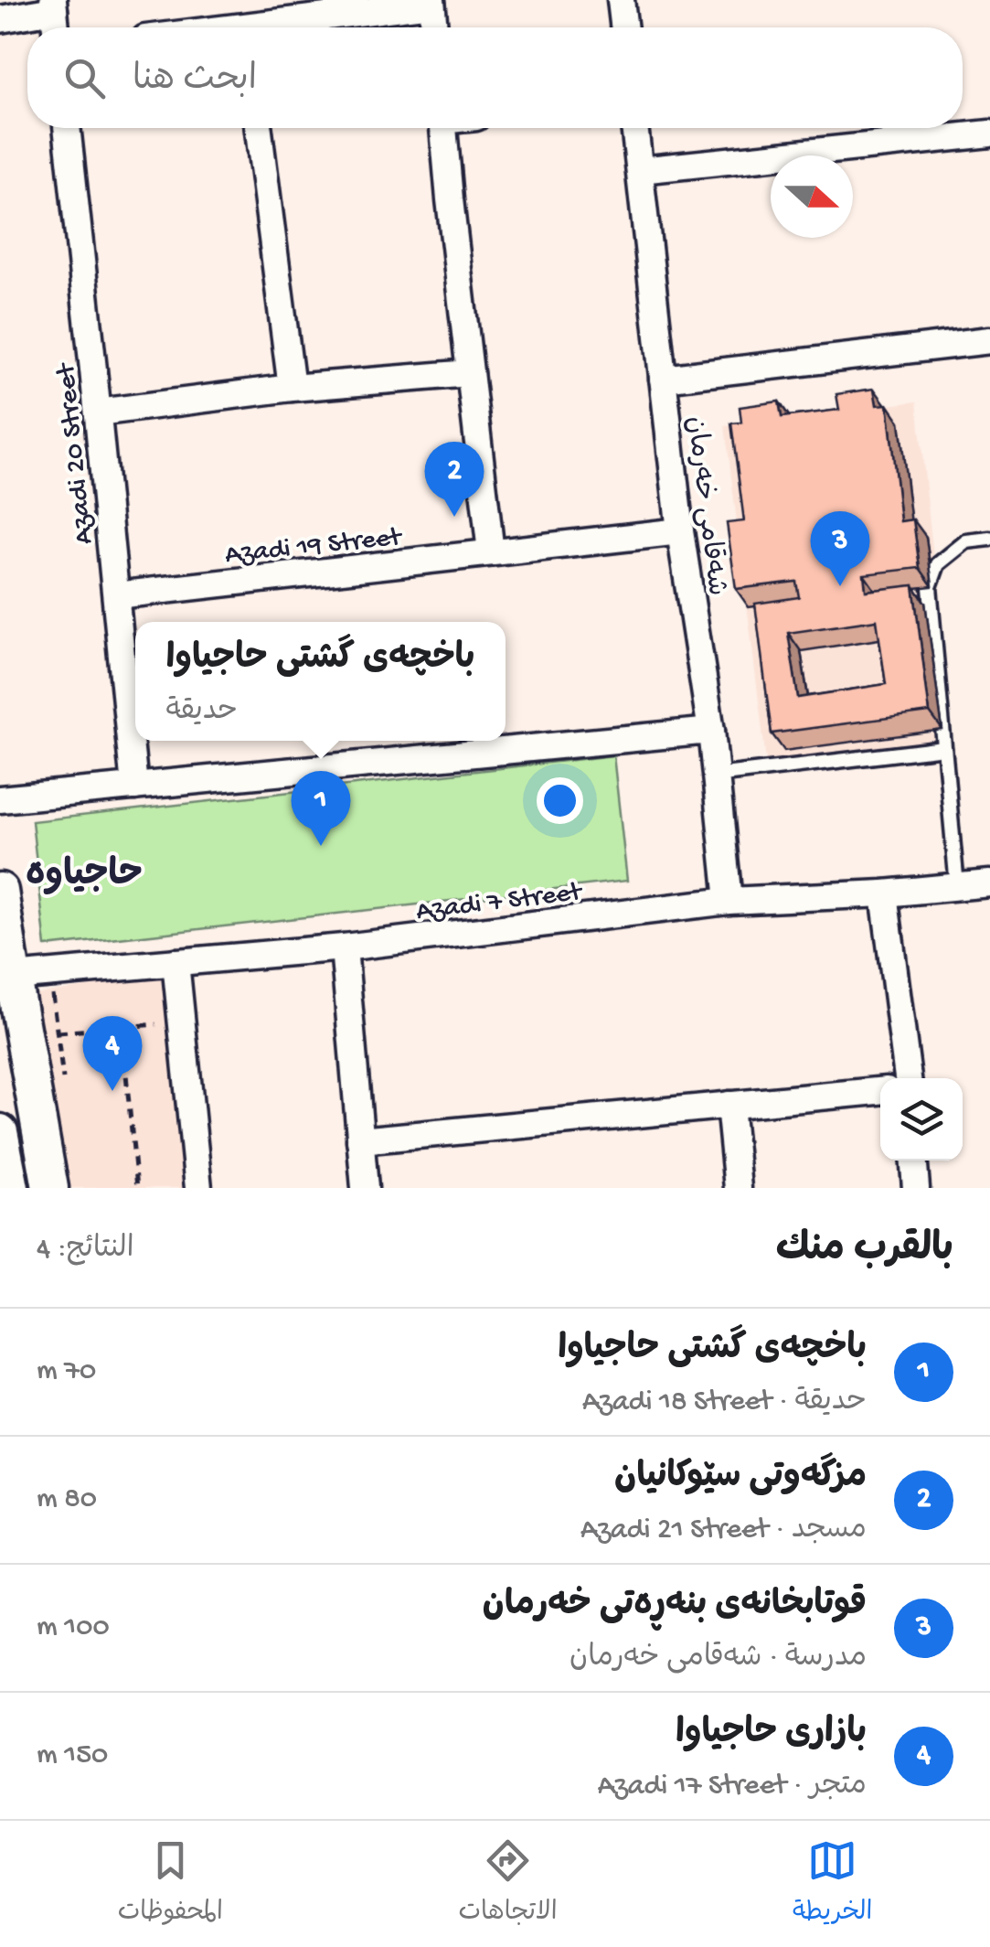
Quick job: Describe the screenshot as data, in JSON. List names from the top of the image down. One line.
{"streets":{"street":["Azadi 20 Street","شەقامی خەرمان","Azadi 19 Street","Azadi 7 Street"]},"crossings":[["Azadi 20 Street","Azadi 19 Street"],["شەقامی خەرمان","Azadi 19 Street"],["شەقامی خەرمان","Azadi 7 Street"]],"districts":["حاجیاوە"],"north":"right","page":{"search":"ابحث هنا","pins":["2","3","1","4"],"popup":["باخچەی گشتی حاجیاوا","حديقة"],"heading":["بالقرب منك","النتائج: 4"],"list":[{"mark":"1","name":"باخچەی گشتی حاجیاوا","note":"حديقة · Azadi 18 Street","value":"70 m"},{"mark":"2","name":"مزگەوتی سێوکانیان","note":"مسجد · Azadi 21 Street","value":"80 m"},{"mark":"3","name":"قوتابخانەی بنەڕەتی خەرمان","note":"مدرسة · شەقامی خەرمان","value":"100 m"},{"mark":"4","name":"بازاری حاجیاوا","note":"متجر · Azadi 17 Street","value":"150 m"}],"nav":["الخريطة","الاتجاهات","المحفوظات"]}}
